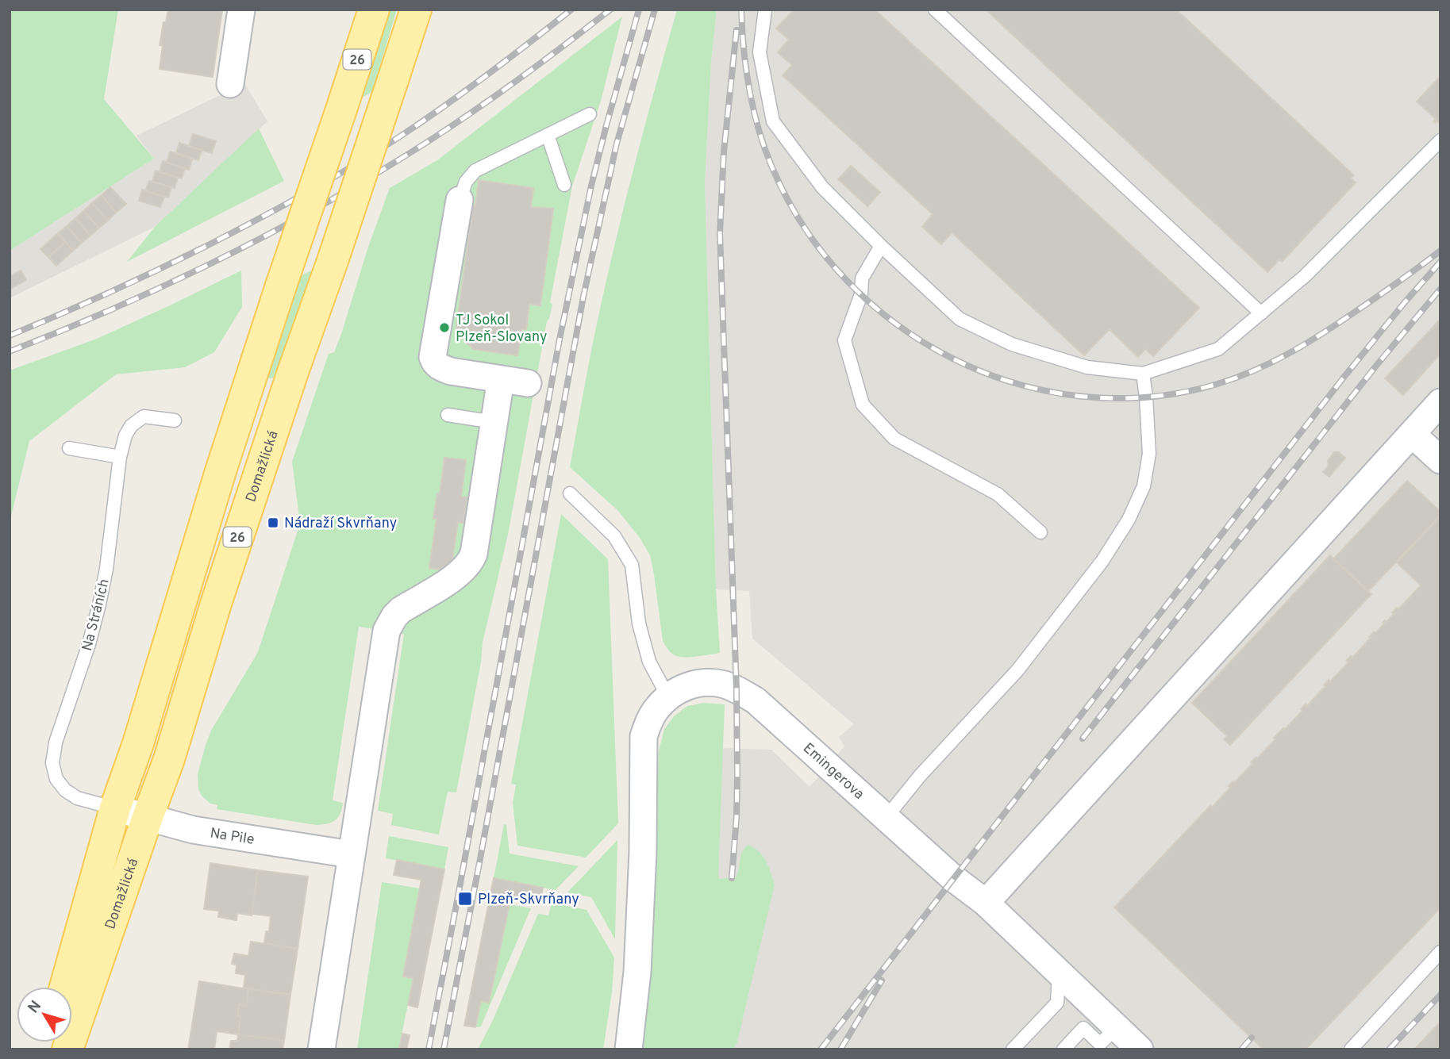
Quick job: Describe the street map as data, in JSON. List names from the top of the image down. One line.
{"streets":{"main road":["26","Domažlická"],"street":["Emingerova","Na Pile"],"lane":["Na Stráních"]},"crossings":[["Domažlická","Na Stráních"],["Domažlická","Na Pile"],["Na Stráních","Na Pile"]],"places":{"other":["TJ Sokol Plzeň-Slovany"],"transit":["Nádraží Skvrňany","Plzeň-Skvrňany"]},"north":"top left"}
